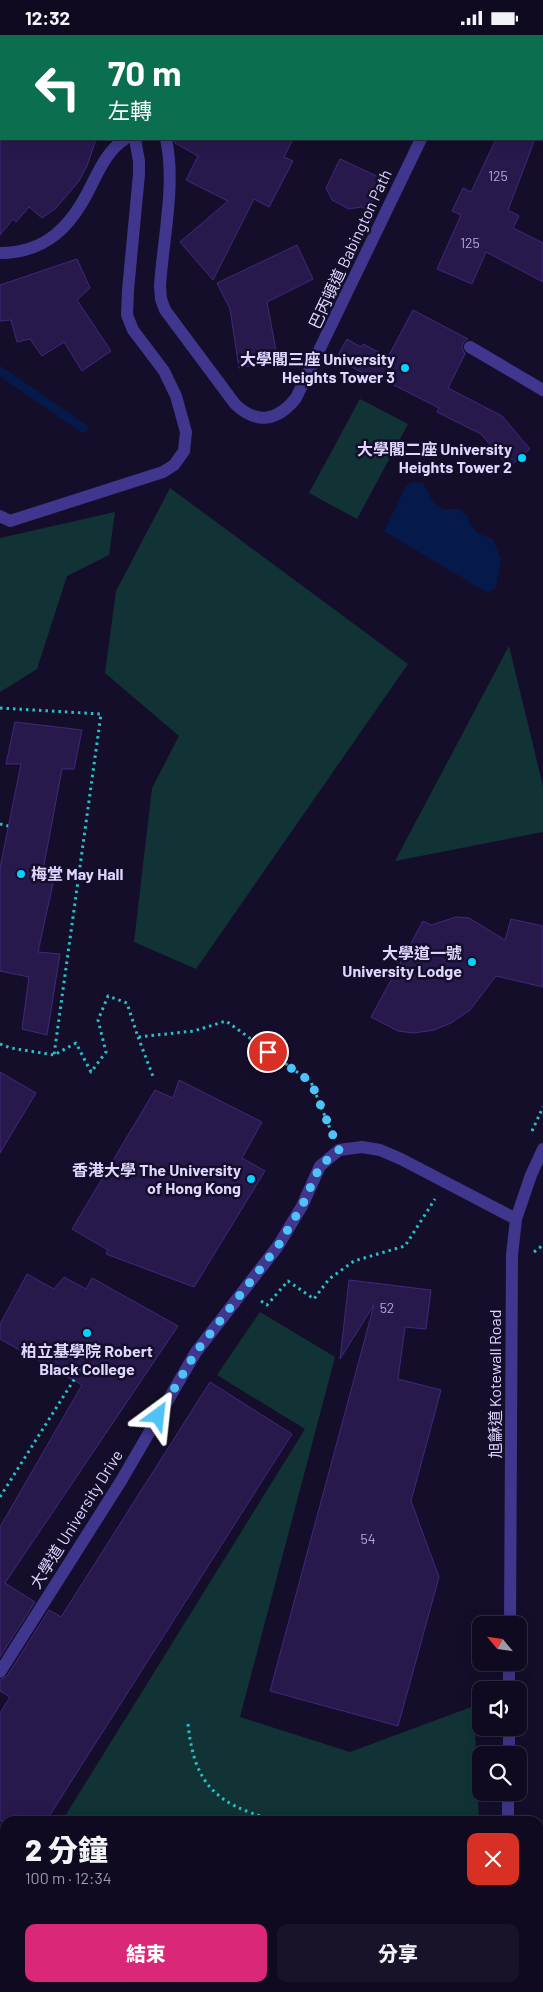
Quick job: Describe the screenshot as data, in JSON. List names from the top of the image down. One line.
{"streets":{"street":["巴丙頓道 Babington Path","旭龢道 Kotewall Road","大學道 University Drive"]},"places":["大學閣三座 University Heights Tower 3","大學閣二座 University Heights Tower 2","梅堂 May Hall","大學道一號 University Lodge","香港大學 The University of Hong Kong","柏立基學院 Robert Black College"],"house_numbers":["125","125","52","54"],"north":"top left","page":{"status":"12:32","turn":["70 m","左轉"],"heading":["2 分鐘","100 m · 12:34"],"buttons":["結束","分享"]}}
